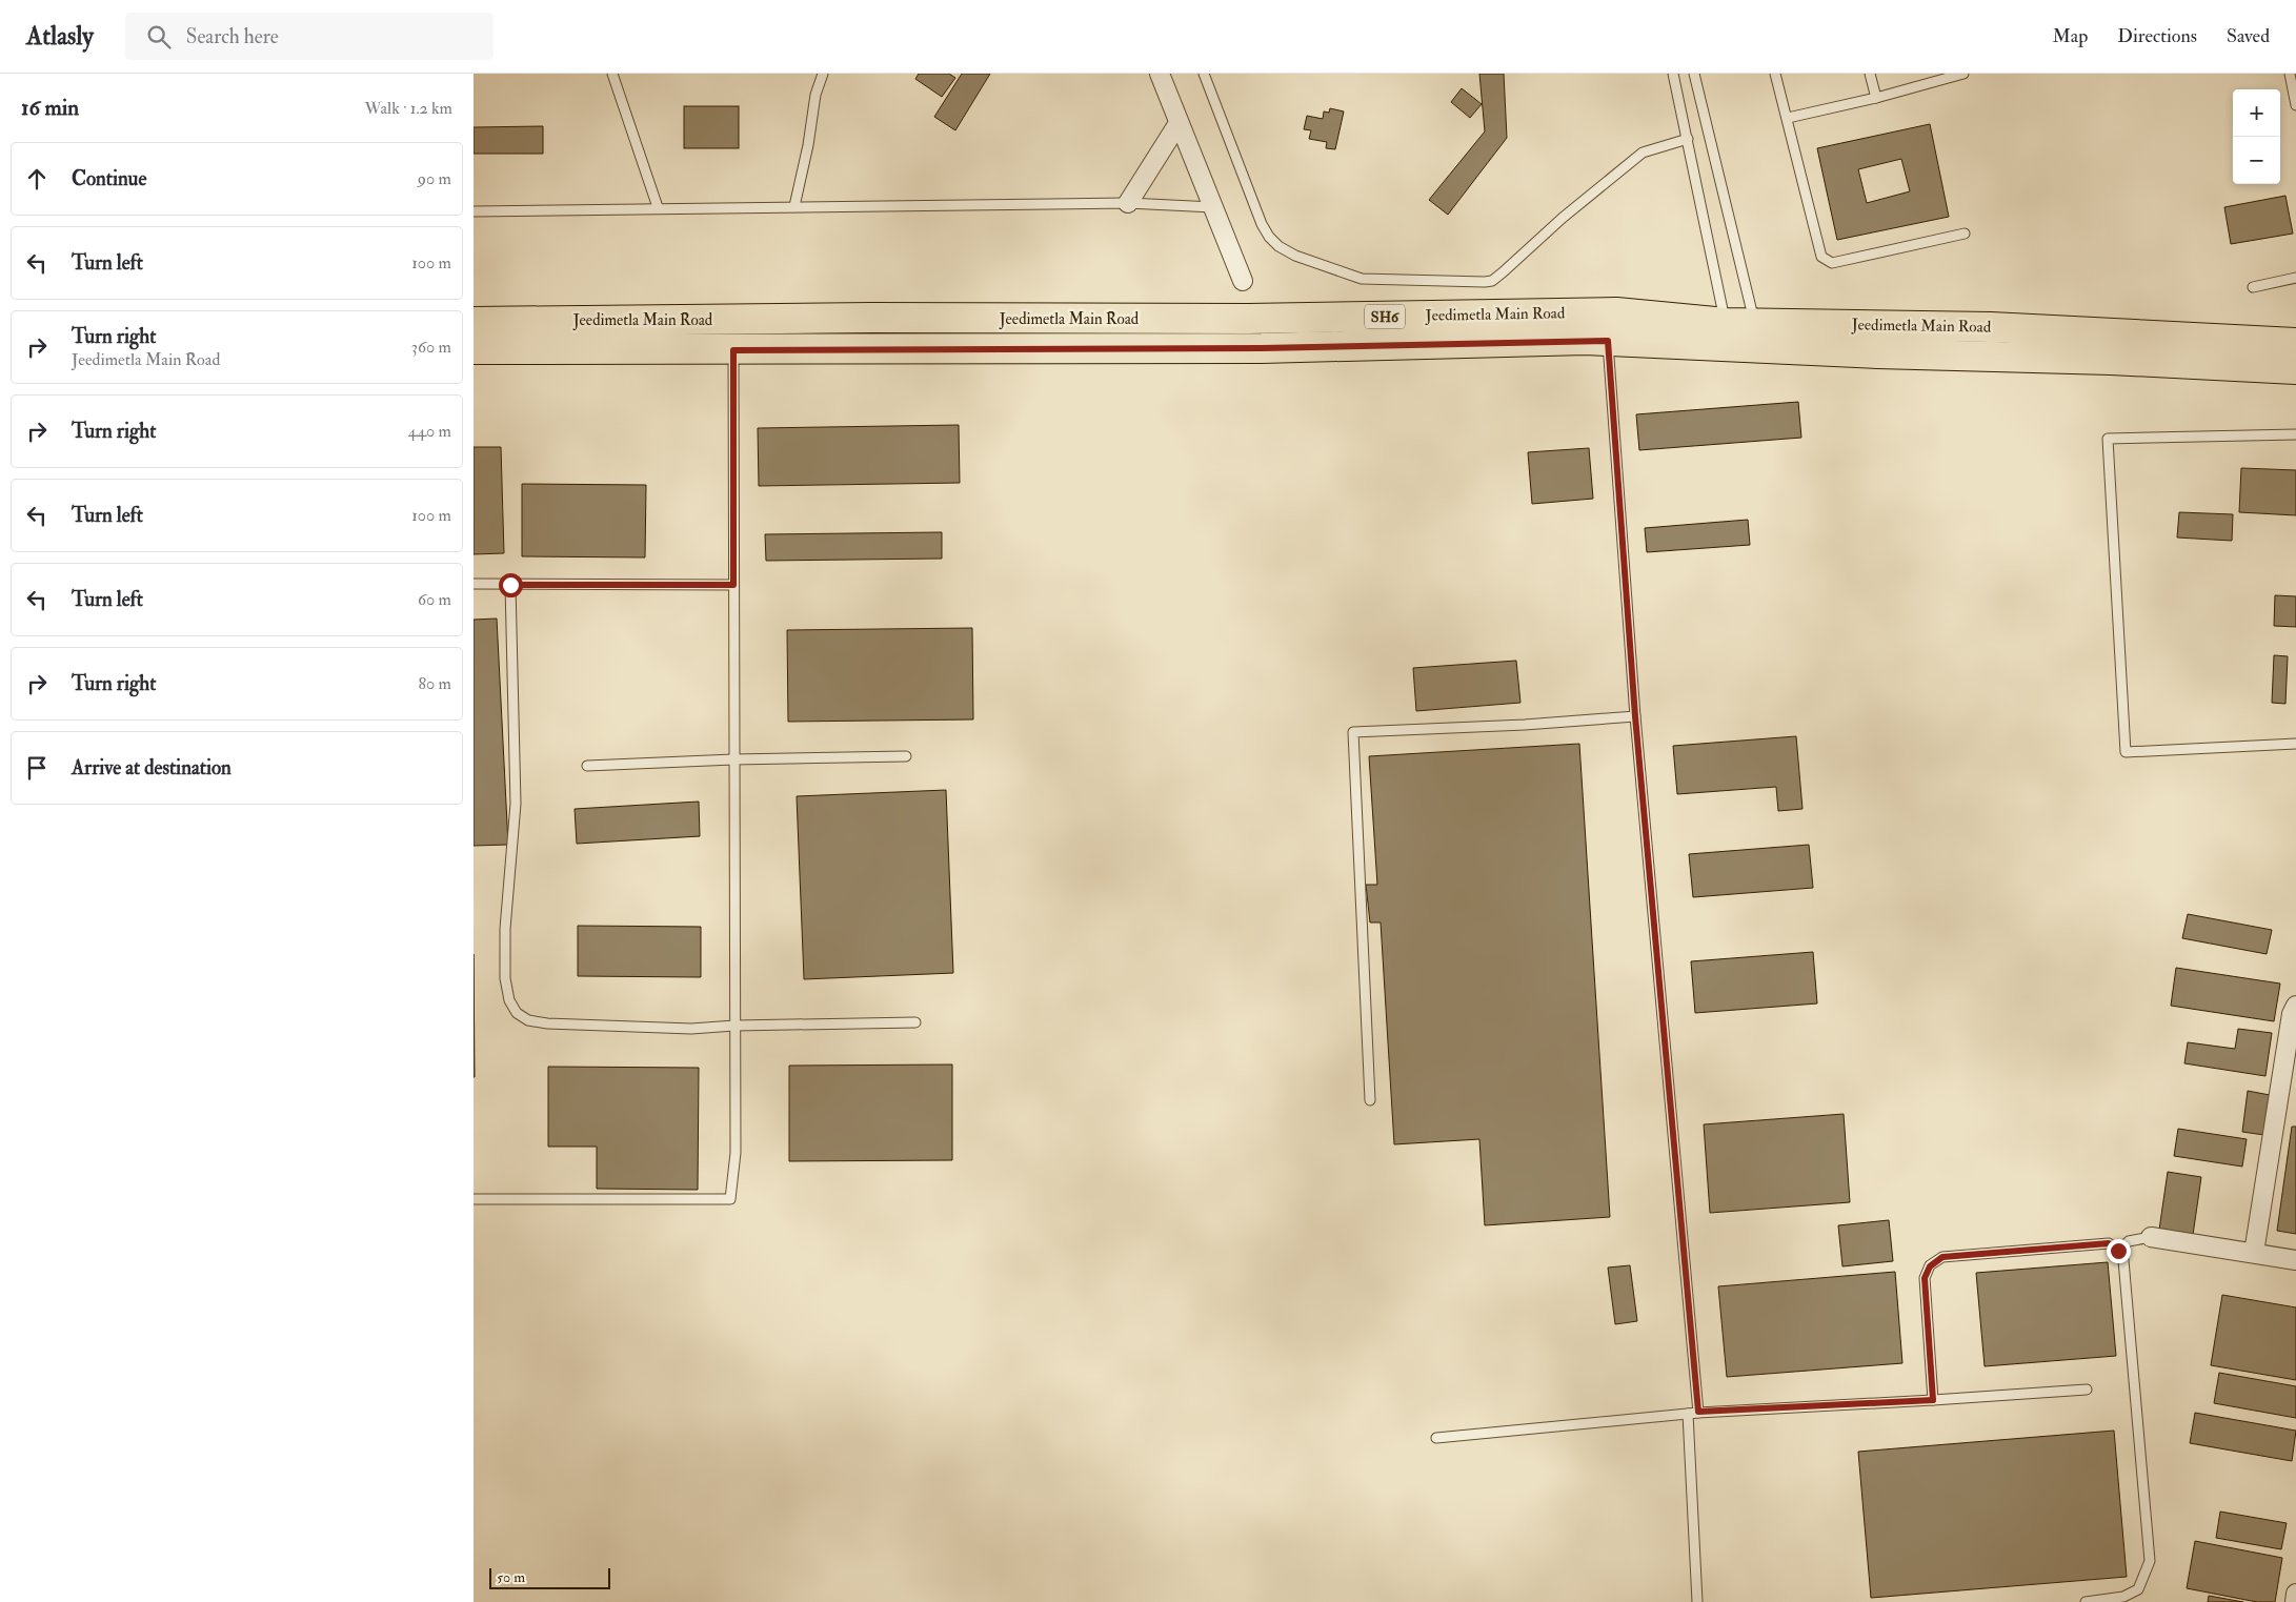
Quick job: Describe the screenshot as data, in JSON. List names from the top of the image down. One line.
{"streets":{"main road":["Jeedimetla Main Road","SH6"]},"scale_bar":"50 m","page":{"header":"Atlasly","search":"Search here","nav":["Map","Directions","Saved"],"heading":["16 min","Walk · 1.2 km"],"map_buttons":["+","−"],"list":[["Continue","90 m"],["Turn left","100 m"],["Turn right","Jeedimetla Main Road","360 m"],["Turn right","440 m"],["Turn left","100 m"],["Turn left","60 m"],["Turn right","80 m"],"Arrive at destination"],"scale":"50 m"}}
